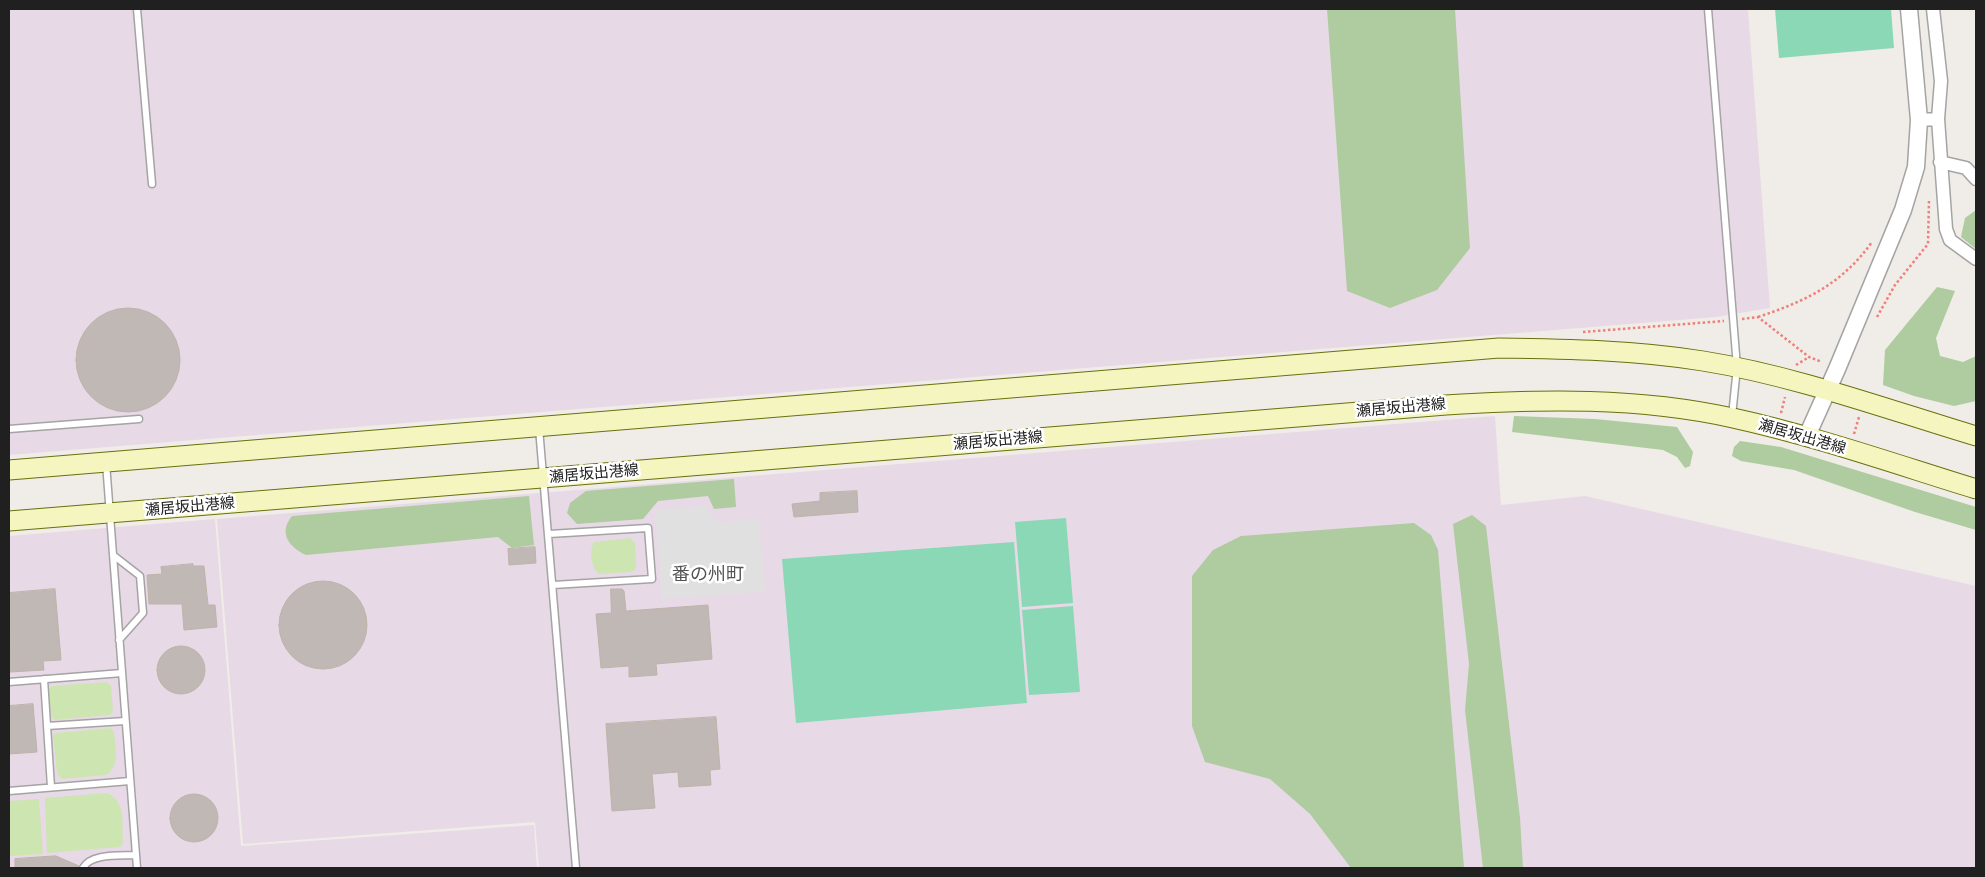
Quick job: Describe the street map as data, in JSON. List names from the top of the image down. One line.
{"streets":{"main road":["瀬居坂出港線"]},"districts":["番の州町"]}
